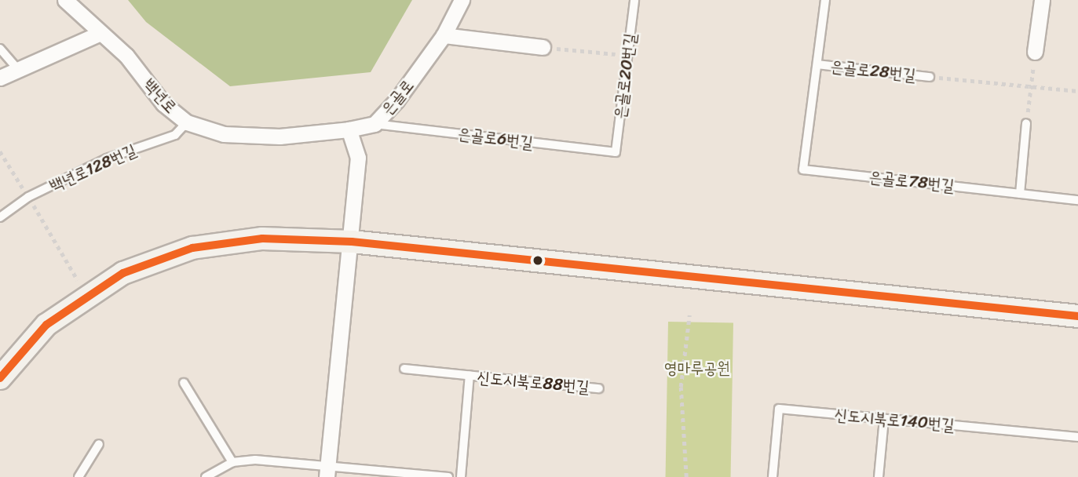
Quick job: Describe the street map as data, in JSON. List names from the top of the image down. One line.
{"streets":{"street":["백년로","은골로"],"lane":["은골로28번길","은골로20번길","은골로6번길","백년로128번길","은골로78번길","신도시북로88번길","신도시북로140번길"]},"crossings":[["은골로28번길","은골로78번길"],["은골로20번길","은골로6번길"],["백년로","은골로"],["백년로","백년로128번길"],["은골로","은골로6번길"]],"parks":["영마루공원"]}
